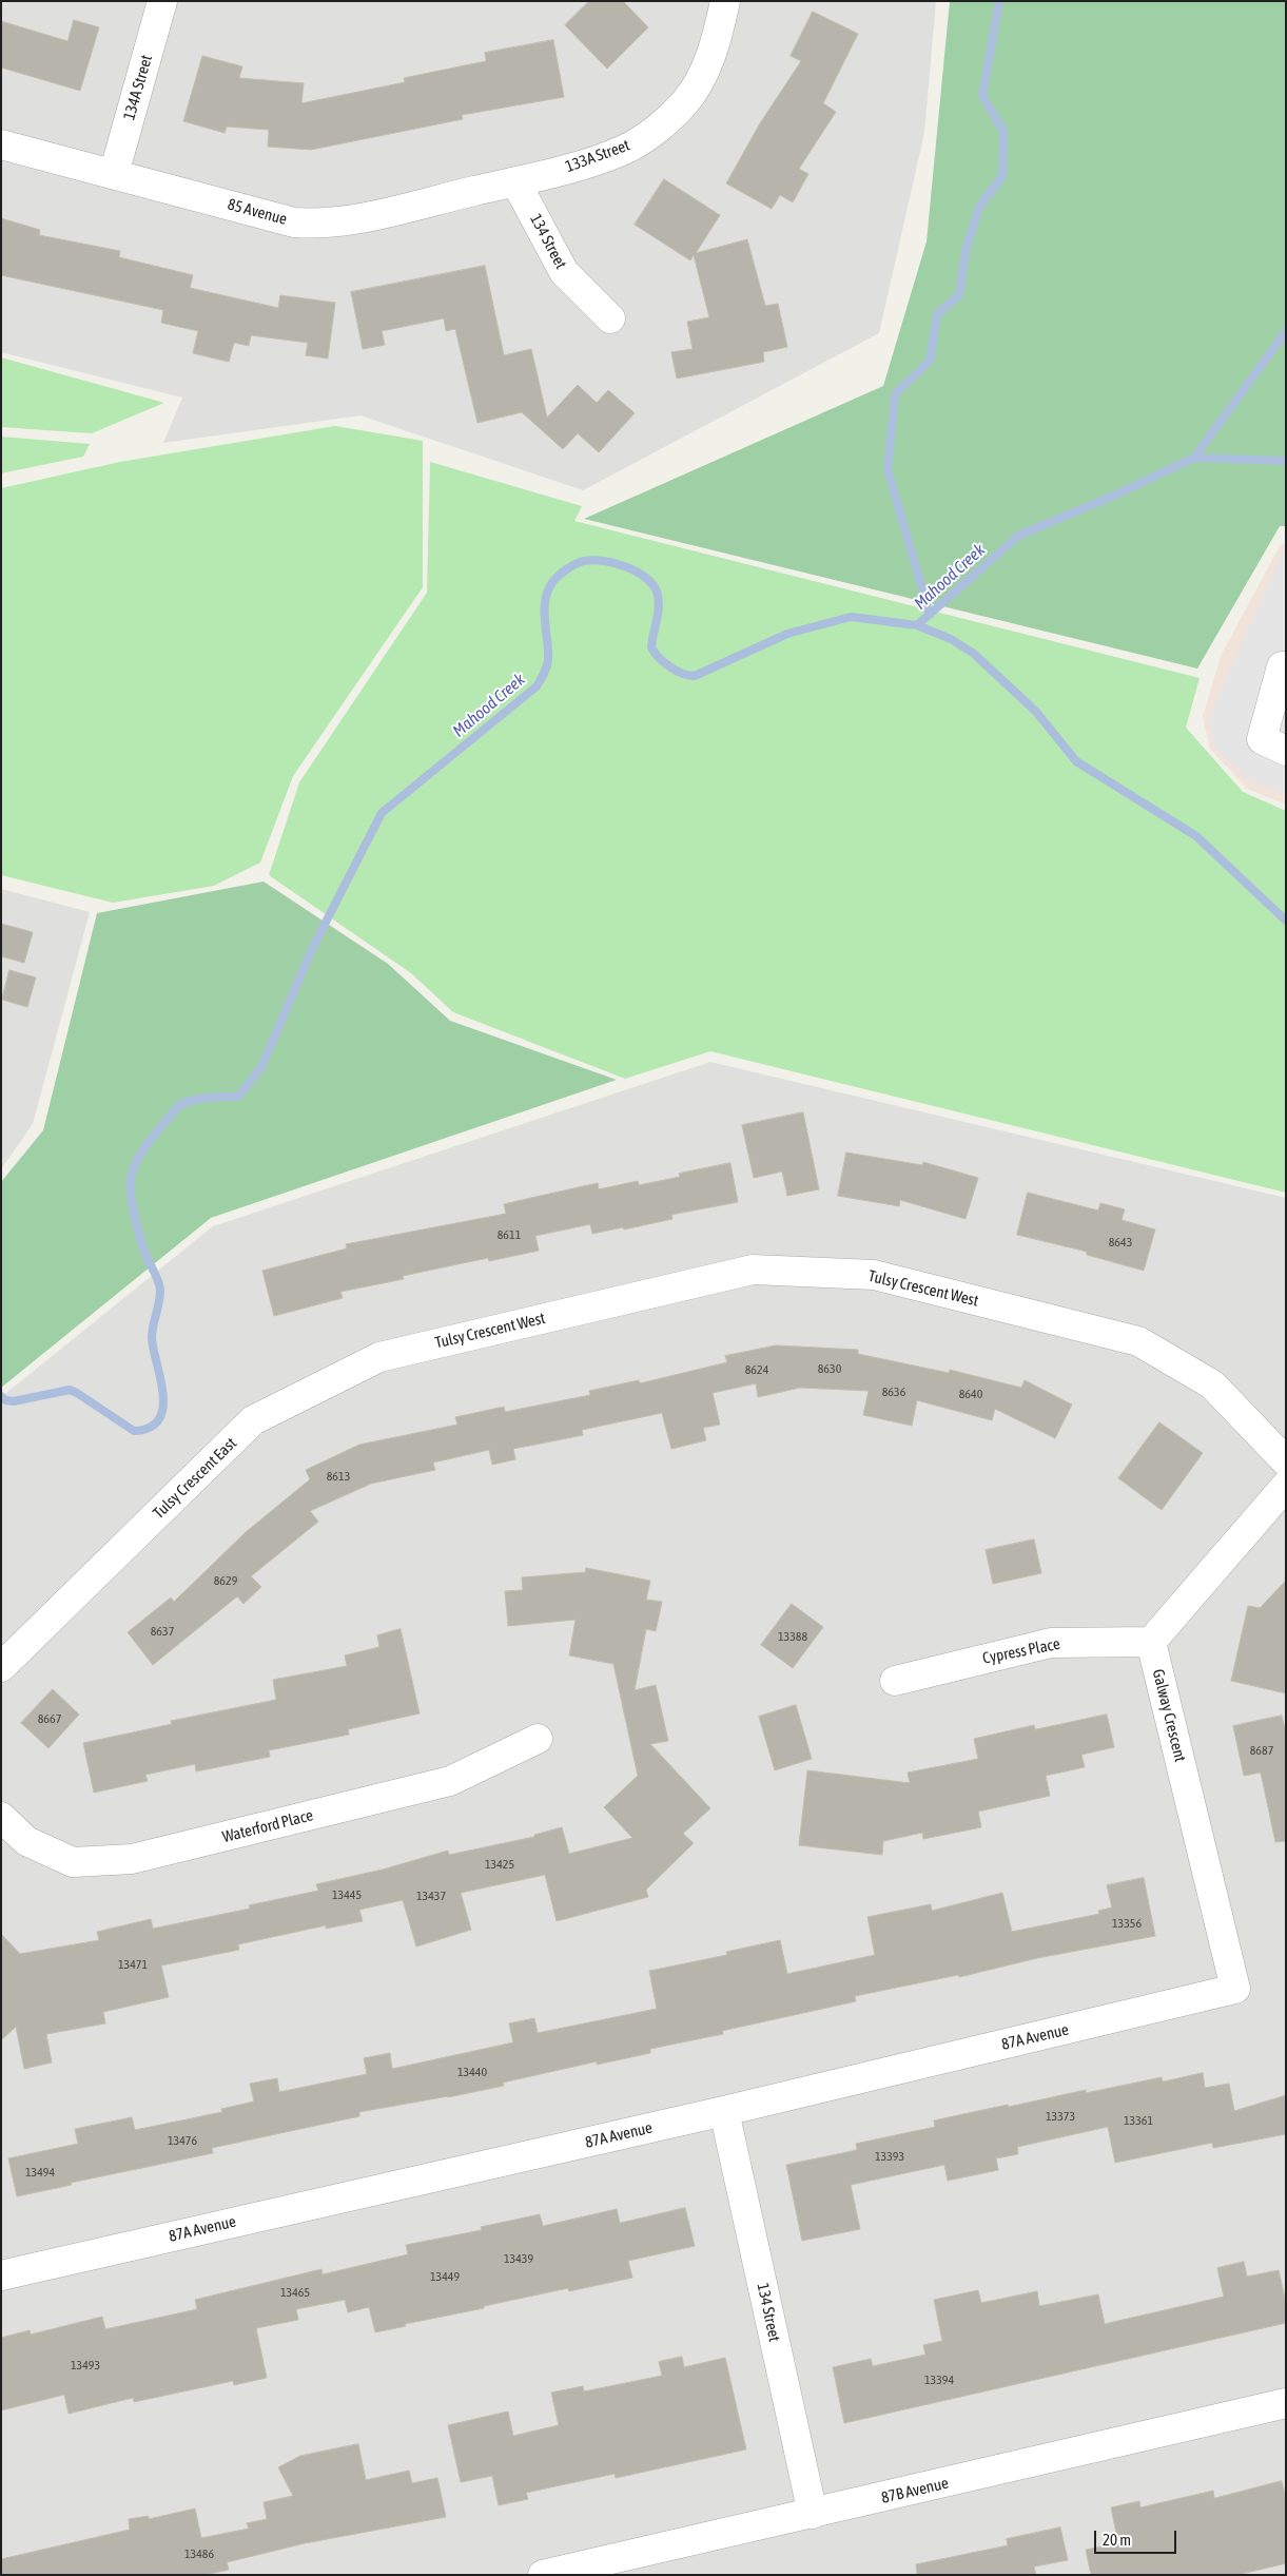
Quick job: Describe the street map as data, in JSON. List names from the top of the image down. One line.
{"streets":{"street":["134A Street","133A Street","85 Avenue","134 Street","Tulsy Crescent West","Tulsy Crescent East","Cypress Place","Galway Crescent","Waterford Place","87A Avenue","87B Avenue"]},"crossings":[["134A Street","85 Avenue"],["133A Street","85 Avenue"],["133A Street","134 Street"],["85 Avenue","134 Street"],["134 Street","87A Avenue"],["134 Street","87B Avenue"],["Tulsy Crescent West","Tulsy Crescent East"],["Cypress Place","Galway Crescent"],["Galway Crescent","87A Avenue"]],"water":["Mahood Creek"],"house_numbers":["8611","8643","8630","8624","8636","8640","8613","8629","8637","13388","8667","8687","13425","13445","13437","13356","13471","13440","13373","13361","13476","13393","13494","13439","13449","13465","13493","13394","13486"],"scale_bar":"20 m"}
